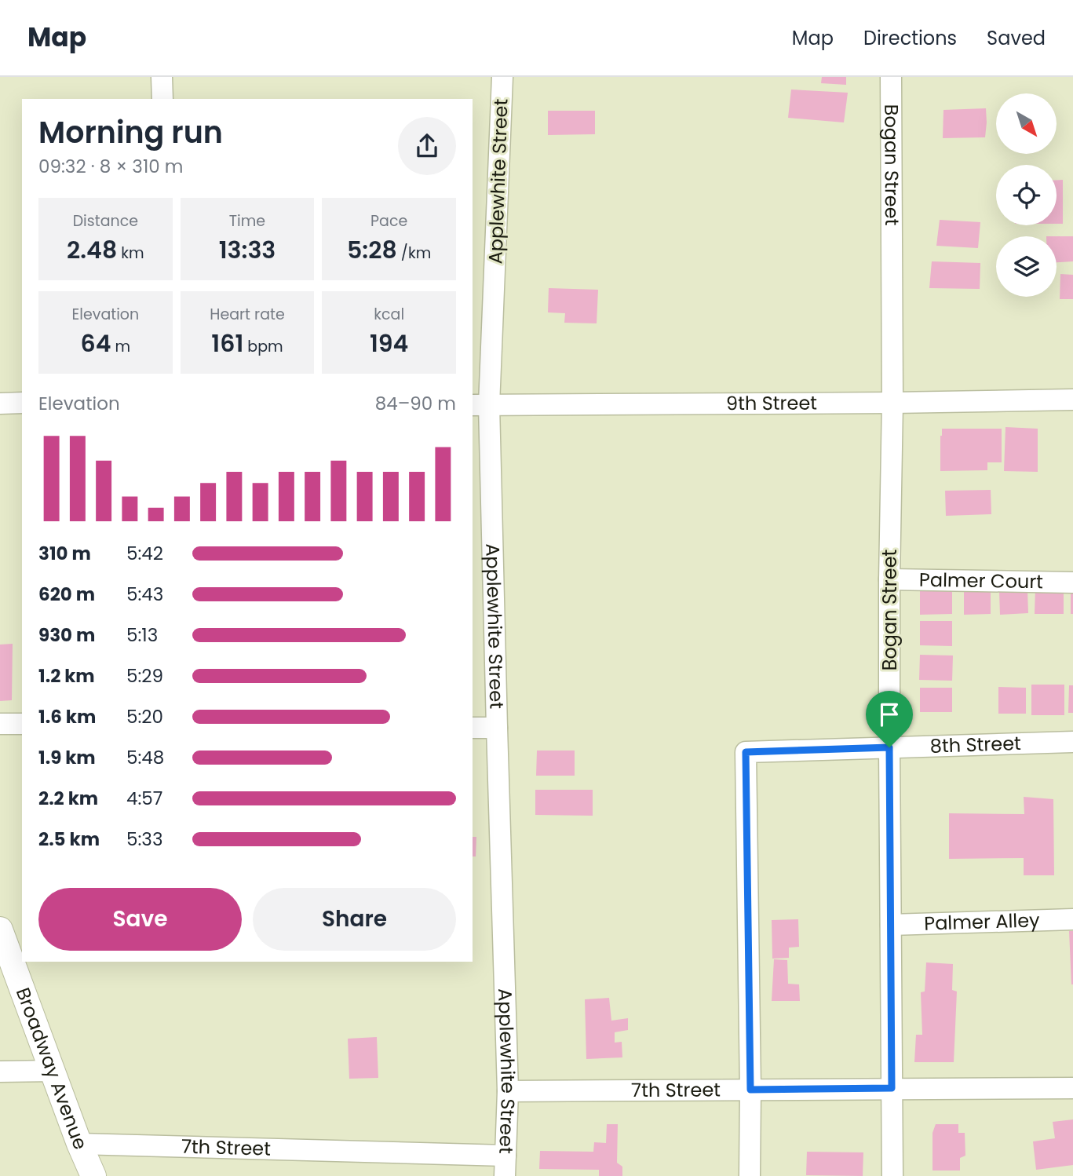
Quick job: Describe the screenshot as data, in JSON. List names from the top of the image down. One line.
{"streets":{"main road":["Broadway Avenue"],"street":["Bogan Street","Applewhite Street","9th Street","Palmer Court","8th Street","Palmer Alley","7th Street"]},"crossings":[["Bogan Street","9th Street"],["Bogan Street","Palmer Court"],["Bogan Street","8th Street"],["Bogan Street","Palmer Alley"],["Bogan Street","7th Street"],["Applewhite Street","9th Street"],["Applewhite Street","7th Street"],["8th Street","7th Street"],["Broadway Avenue","7th Street"]],"north":"bottom right","page":{"header":"Map","nav":["Map","Directions","Saved"],"heading":["Morning run","09:32 · 8 × 310 m"],"stats":[["Distance","2.48 km"],["Time","13:33"],["Pace","5:28 /km"],["Elevation","64 m"],["Heart rate","161 bpm"],["kcal","194"]],"chart":["Elevation","84–90 m"],"list":[{"name":"310 m","note":"5:42"},{"name":"620 m","note":"5:43"},{"name":"930 m","note":"5:13"},{"name":"1.2 km","note":"5:29"},{"name":"1.6 km","note":"5:20"},{"name":"1.9 km","note":"5:48"},{"name":"2.2 km","note":"4:57"},{"name":"2.5 km","note":"5:33"}],"buttons":["Save","Share"]}}
